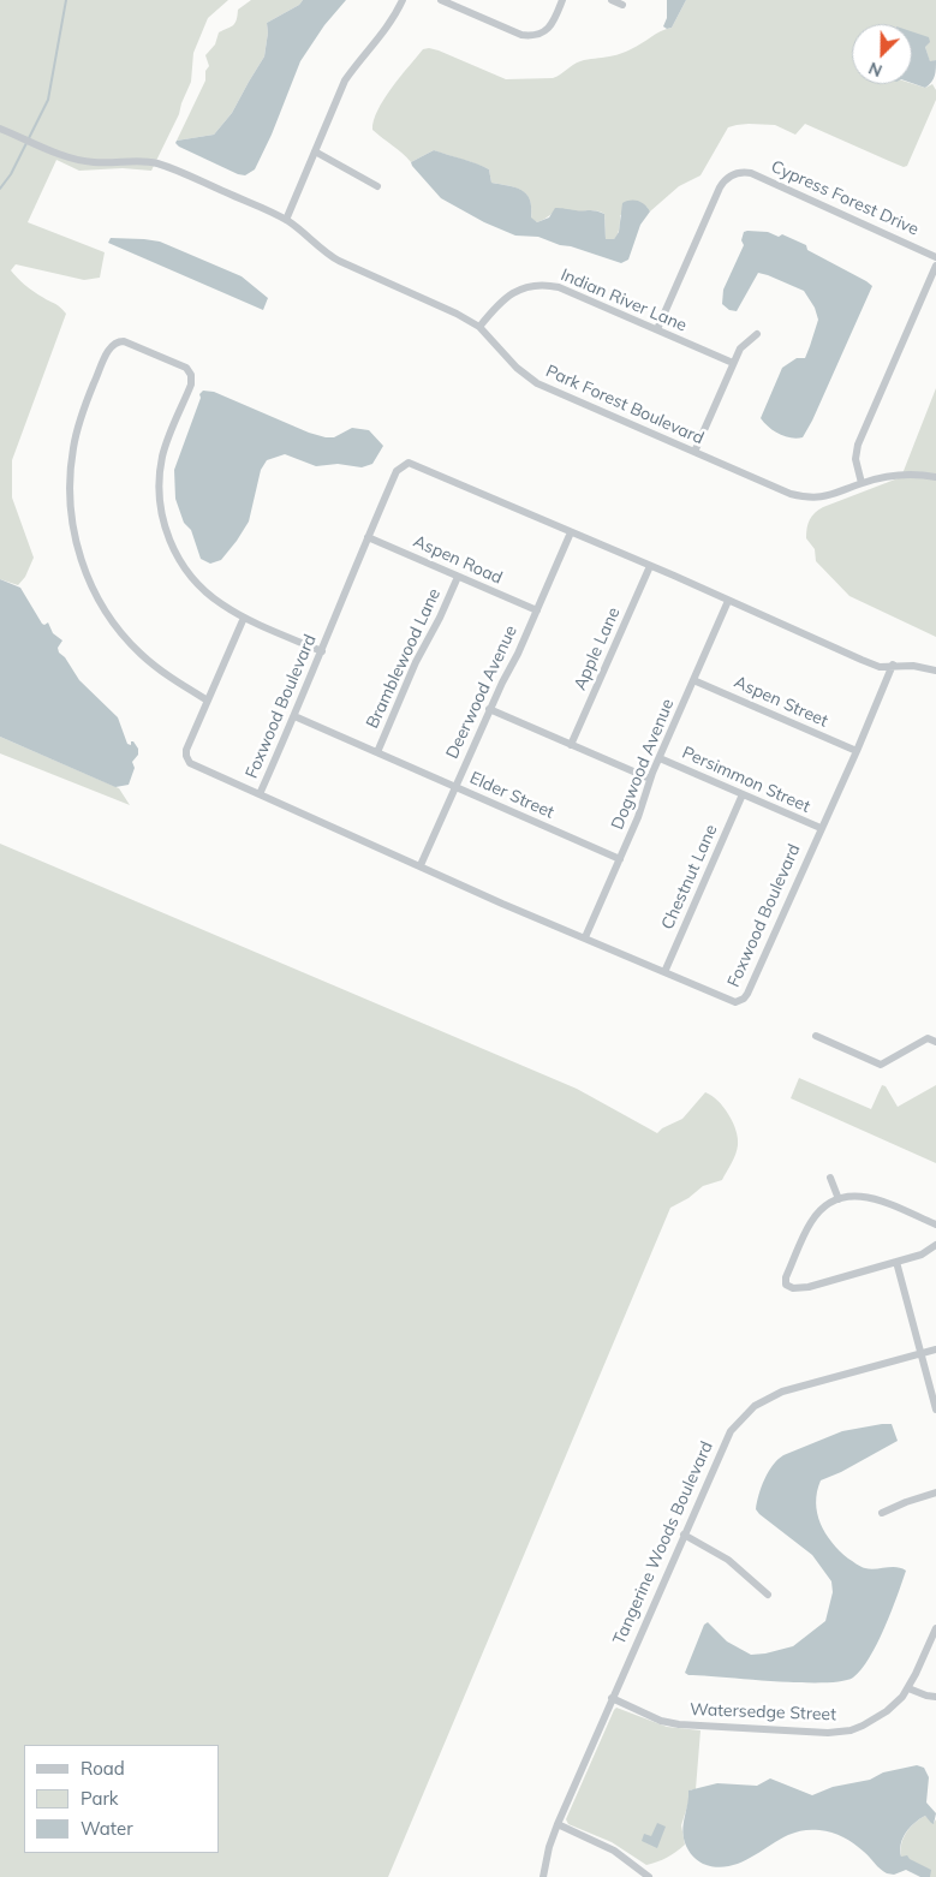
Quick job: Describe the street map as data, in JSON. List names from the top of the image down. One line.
{"streets":{"street":["Cypress Forest Drive","Indian River Lane","Park Forest Boulevard","Aspen Road","Apple Lane","Bramblewood Lane","Deerwood Avenue","Aspen Street","Foxwood Boulevard","Dogwood Avenue","Persimmon Street","Elder Street","Chestnut Lane","Tangerine Woods Boulevard","Watersedge Street"]},"crossings":[["Cypress Forest Drive","Indian River Lane"],["Indian River Lane","Park Forest Boulevard"],["Aspen Road","Bramblewood Lane"],["Aspen Road","Deerwood Avenue"],["Aspen Road","Foxwood Boulevard"],["Apple Lane","Foxwood Boulevard"],["Bramblewood Lane","Elder Street"],["Deerwood Avenue","Foxwood Boulevard"],["Deerwood Avenue","Elder Street"],["Aspen Street","Foxwood Boulevard"],["Aspen Street","Dogwood Avenue"],["Foxwood Boulevard","Dogwood Avenue"],["Foxwood Boulevard","Persimmon Street"],["Foxwood Boulevard","Elder Street"],["Foxwood Boulevard","Chestnut Lane"],["Dogwood Avenue","Persimmon Street"],["Dogwood Avenue","Elder Street"],["Persimmon Street","Chestnut Lane"],["Tangerine Woods Boulevard","Watersedge Street"]],"legend":["Road","Park","Water"],"north":"bottom left"}
